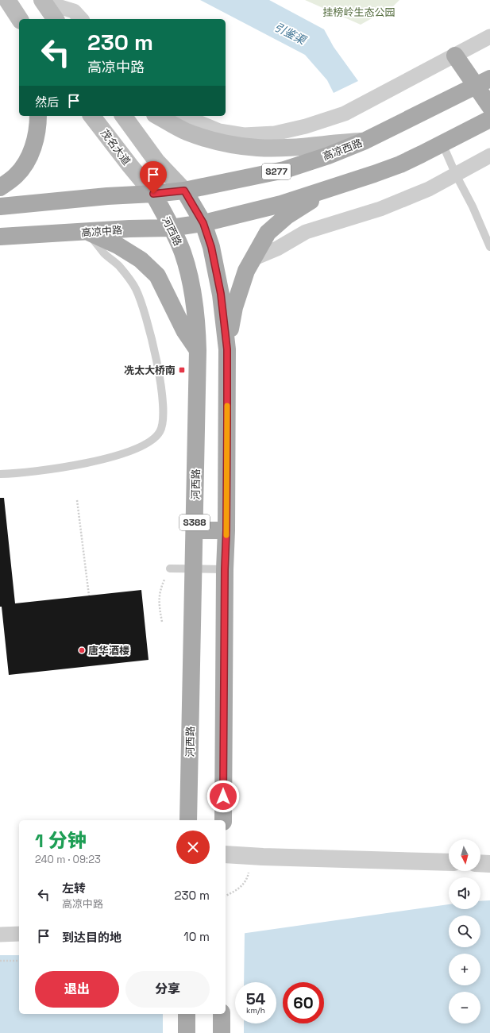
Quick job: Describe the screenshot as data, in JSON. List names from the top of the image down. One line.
{"streets":{"main road":["茂名大道","高凉西路","S277","高凉中路","河西路","S388"]},"crossings":[["茂名大道","S277"],["茂名大道","河西路"],["高凉西路","S277"],["S277","河西路"],["高凉中路","河西路"]],"water":["引鉴渠"],"parks":["挂榜岭生态公园"],"places":{"transit":["冼太大桥南"],"other":["唐华酒楼"]},"north":"bottom","page":{"turn":["230 m","高凉中路"],"then":"然后","heading":["1 分钟","240 m · 09:23"],"map_buttons":["+","−"],"list":[{"name":"左转","note":"高凉中路","value":"230 m"},{"name":"到达目的地","value":"10 m"}],"buttons":["退出","分享"],"speed":"54 km/h","limit":"60"}}
